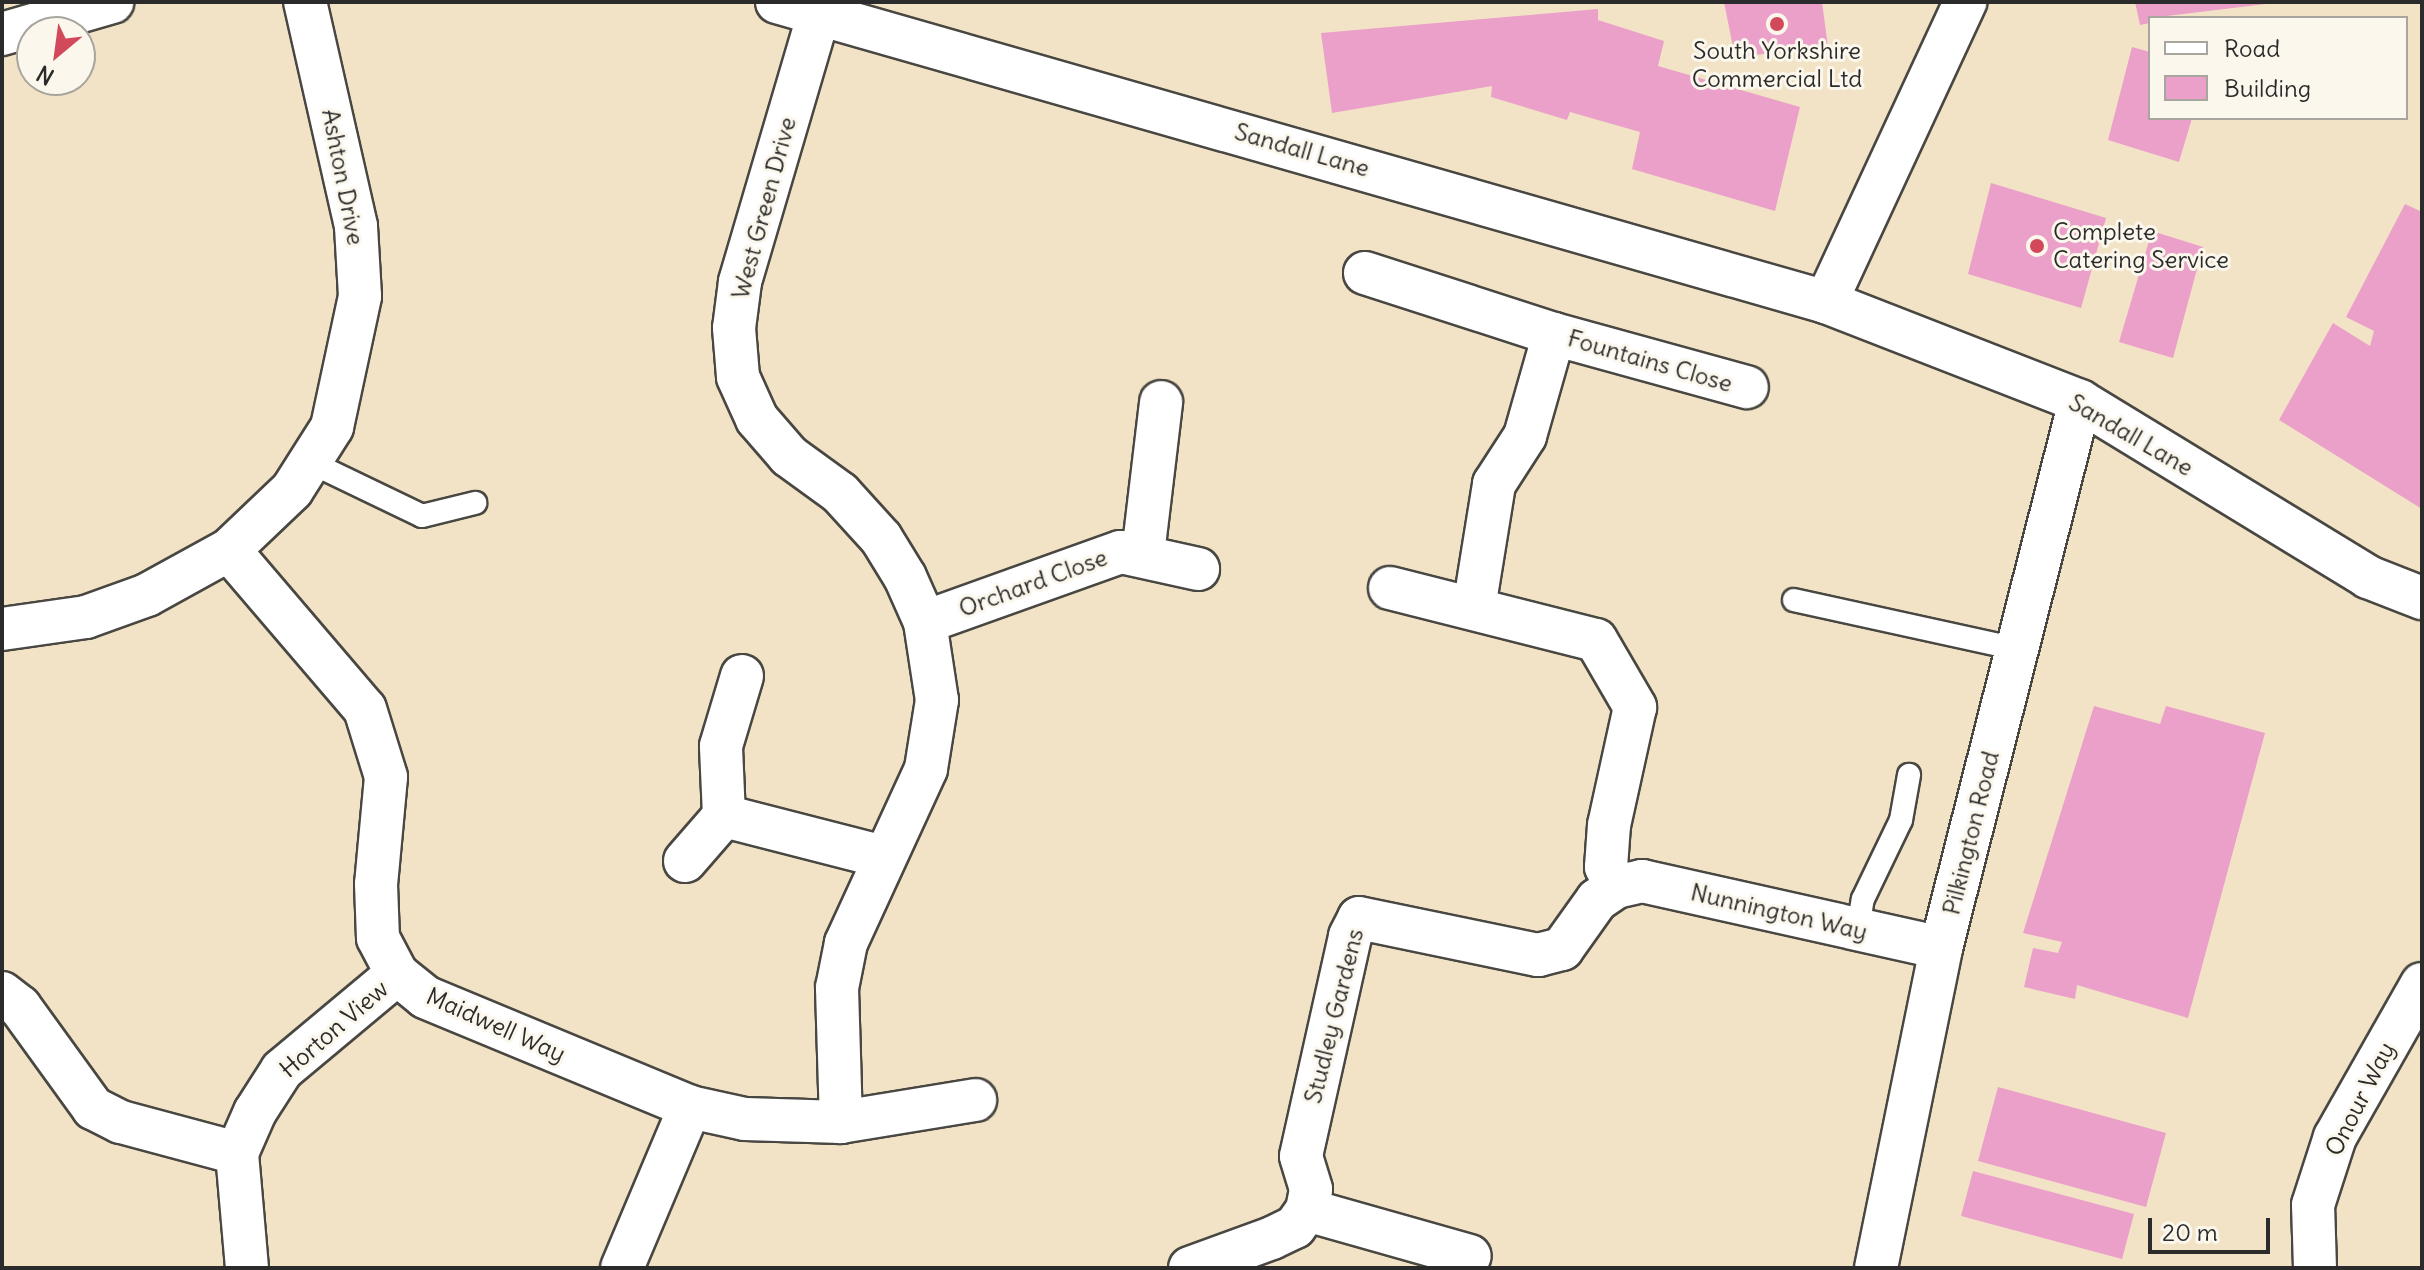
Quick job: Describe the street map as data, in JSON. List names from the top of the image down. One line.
{"streets":{"street":["Sandall Lane","Ashton Drive","West Green Drive","Fountains Close","Orchard Close","Pilkington Road","Nunnington Way","Studley Gardens","Maidwell Way","Horton View","Onour Way"]},"crossings":[["Sandall Lane","West Green Drive"],["Sandall Lane","Pilkington Road"],["Ashton Drive","Maidwell Way"],["West Green Drive","Orchard Close"],["West Green Drive","Maidwell Way"],["Pilkington Road","Nunnington Way"],["Nunnington Way","Studley Gardens"],["Maidwell Way","Horton View"]],"places":["South Yorkshire Commercial Ltd","Complete Catering Service"],"legend":["Road","Building"],"scale_bar":"20 m","north":"bottom left"}
